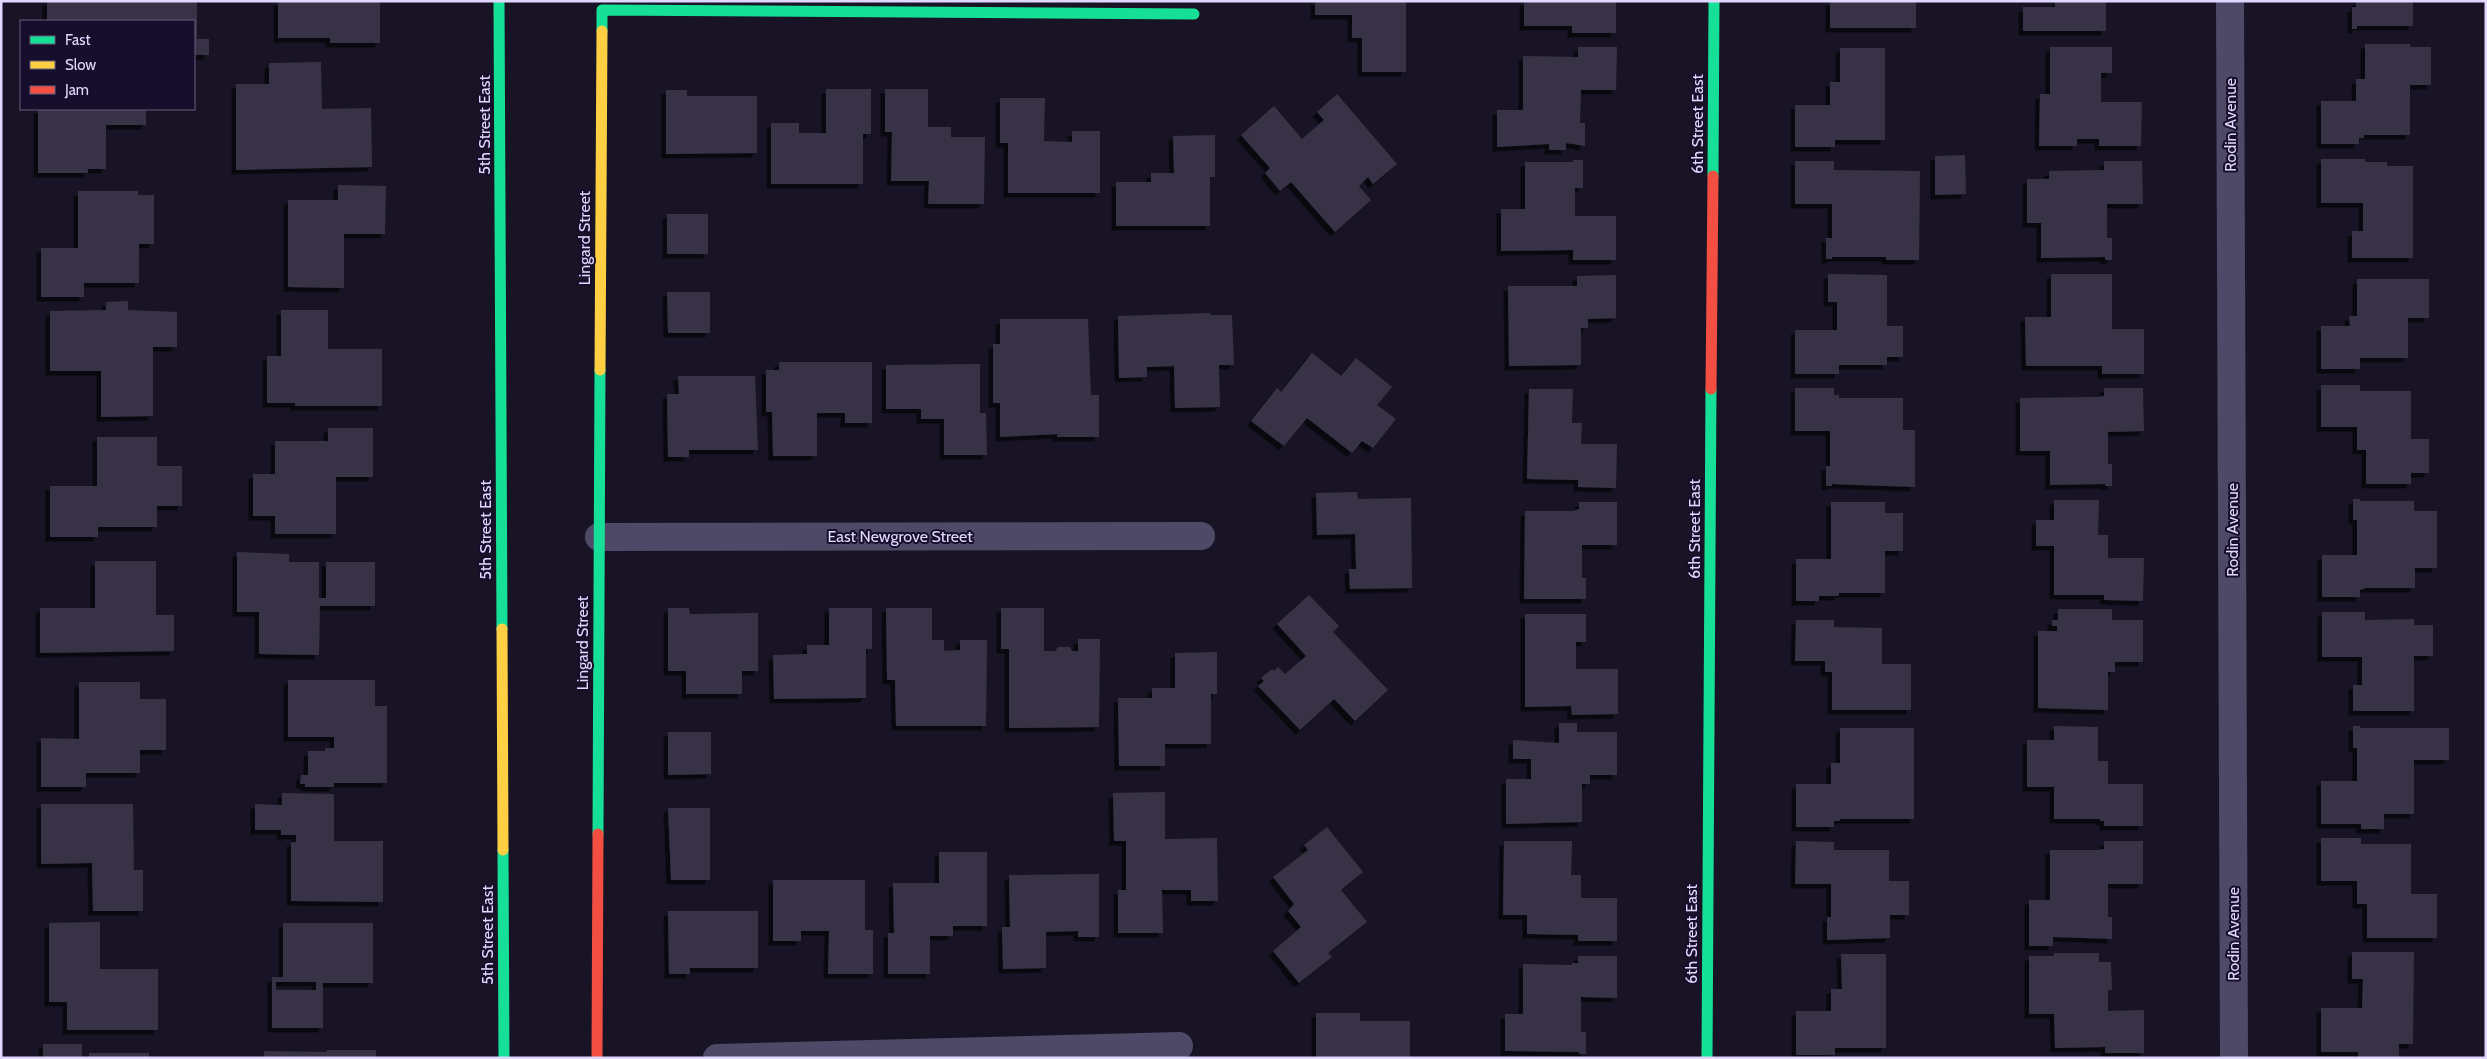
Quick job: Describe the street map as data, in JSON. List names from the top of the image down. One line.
{"streets":{"street":["6th Street East","5th Street East","Rodin Avenue","Lingard Street","East Newgrove Street"]},"crossings":[["Lingard Street","East Newgrove Street"]],"legend":["Fast","Slow","Jam"]}
